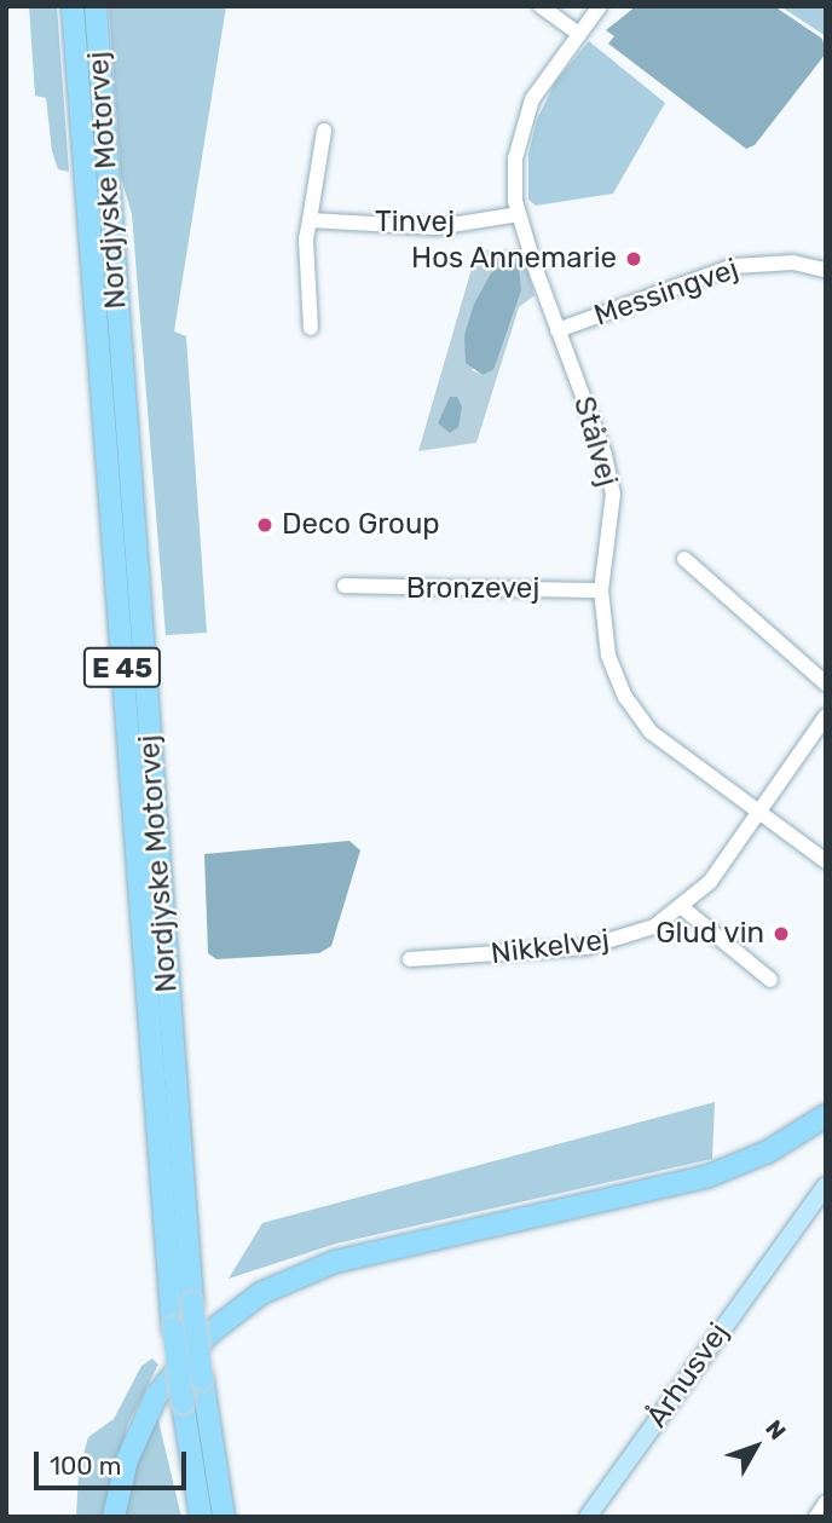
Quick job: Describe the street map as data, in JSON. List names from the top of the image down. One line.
{"streets":{"highway":["Nordjyske Motorvej","E 45"],"main road":["Århusvej"],"street":["Tinvej","Messingvej","Stålvej","Bronzevej","Nikkelvej"]},"crossings":[["Tinvej","Stålvej"],["Messingvej","Stålvej"],["Stålvej","Bronzevej"],["Stålvej","Nikkelvej"]],"places":["Hos Annemarie","Deco Group","Glud vin"],"scale_bar":"100 m","north":"top right"}
